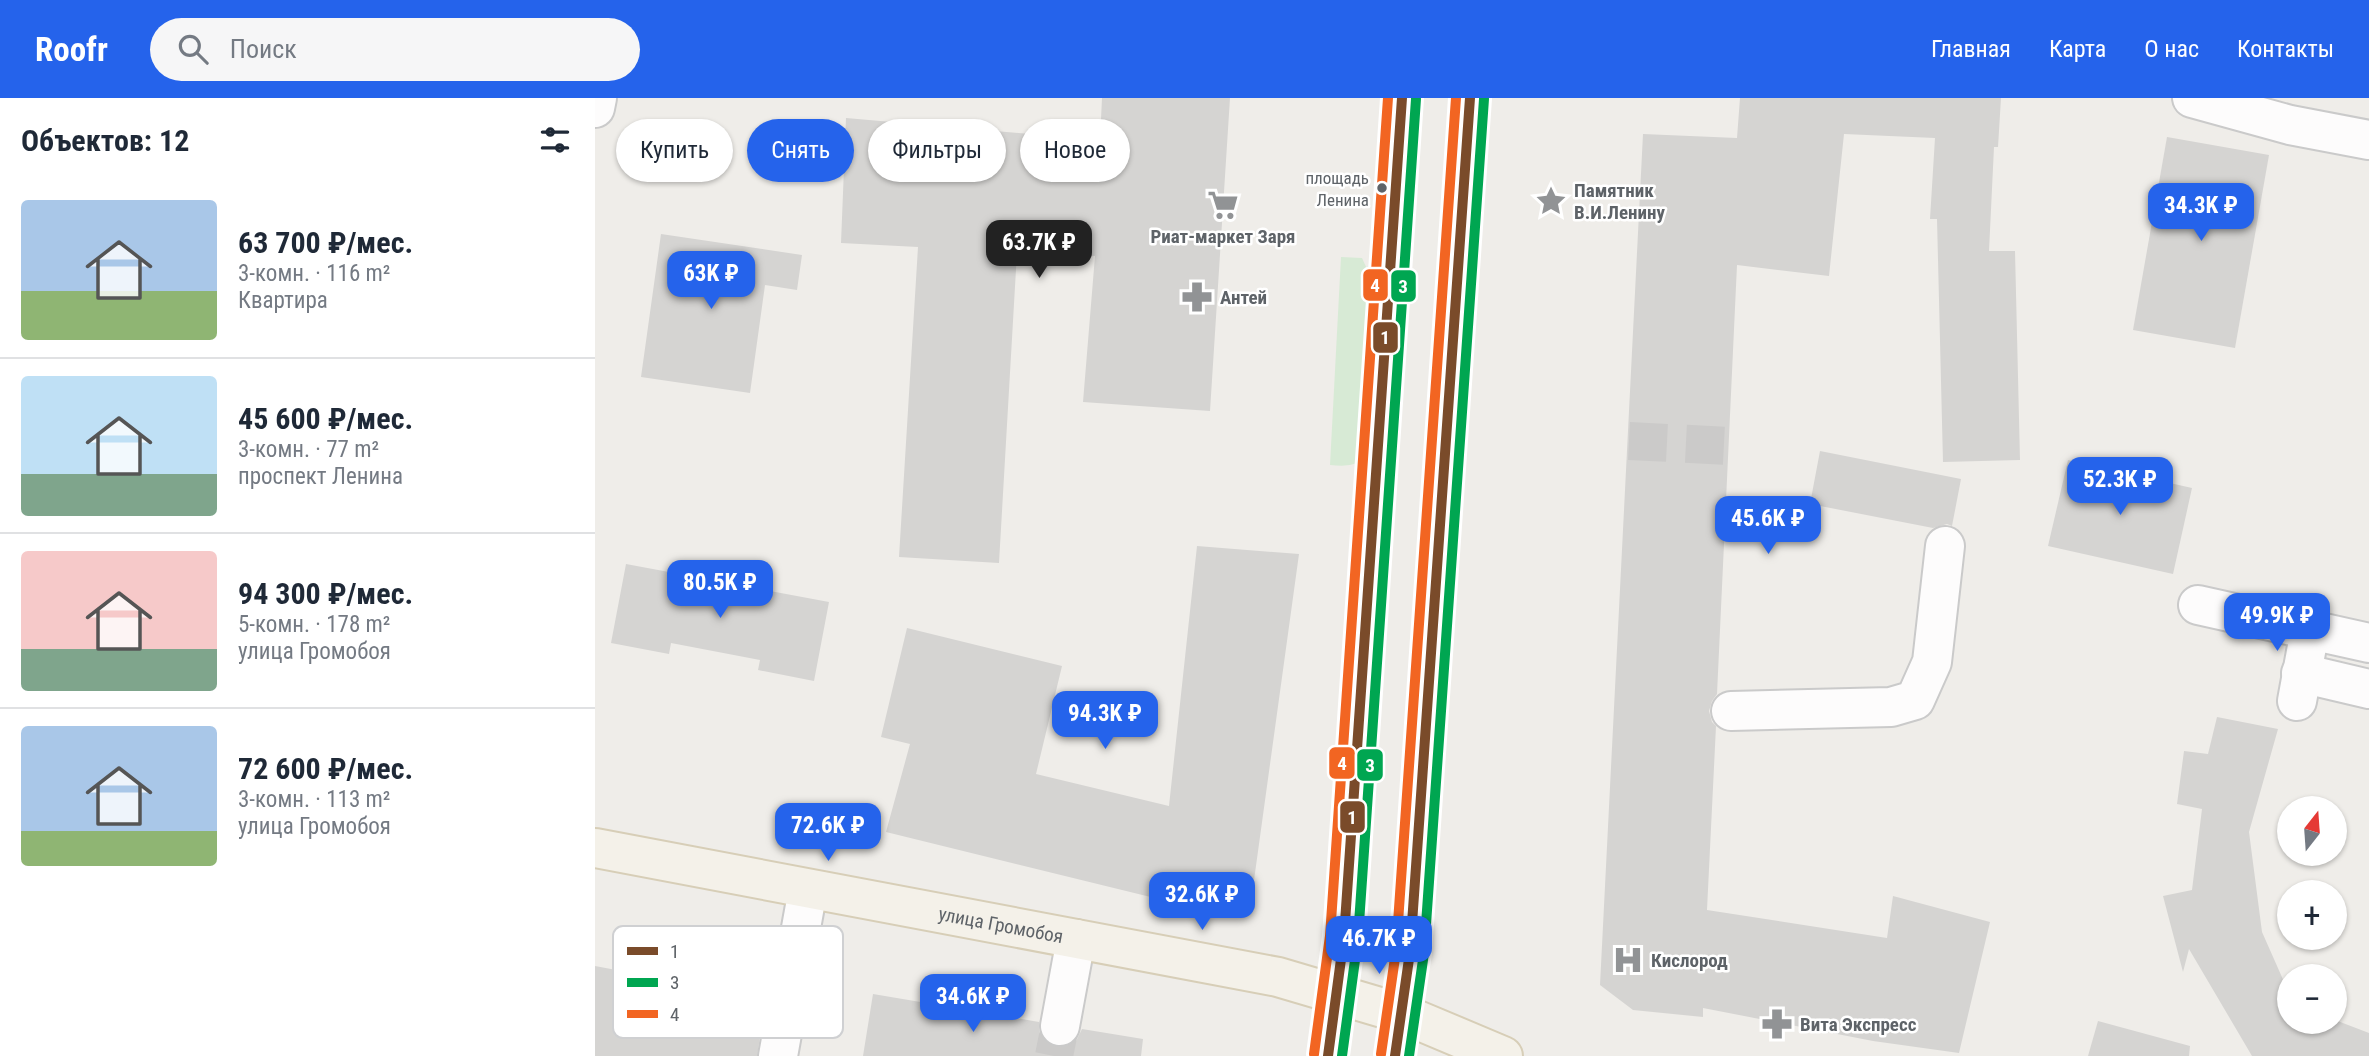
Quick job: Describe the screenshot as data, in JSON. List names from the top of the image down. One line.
{"streets":{"main road":["улица Громобоя"]},"places":{"other":["площадь Ленина"],"place":["Памятник В.И.Ленину"],"supermarket":["Риат-маркет Заря"],"pharmacy":["Антей","Вита Экспресс"],"hospital":["Кислород"]},"lines":["transit line 1","transit line 4","transit line 3"],"legend":["1","3","4"],"north":"top","page":{"header":"Roofr","search":"Поиск","nav":["Главная","Карта","О нас","Контакты"],"heading":"Объектов: 12","chip":["Купить","Снять","Фильтры","Новое"],"list":[{"name":"63 700 ₽/мес.","note":"3-комн. · 116 m² · Квартира"},{"name":"45 600 ₽/мес.","note":"3-комн. · 77 m² · проспект Ленина"},{"name":"94 300 ₽/мес.","note":"5-комн. · 178 m² · улица Громобоя"},{"name":"72 600 ₽/мес.","note":"3-комн. · 113 m² · улица Громобоя"}],"price":["34.3K ₽","63.7K ₽","63K ₽","52.3K ₽","45.6K ₽","80.5K ₽","49.9K ₽","94.3K ₽","72.6K ₽","32.6K ₽","46.7K ₽","34.6K ₽"],"map_buttons":["+","−"]}}
